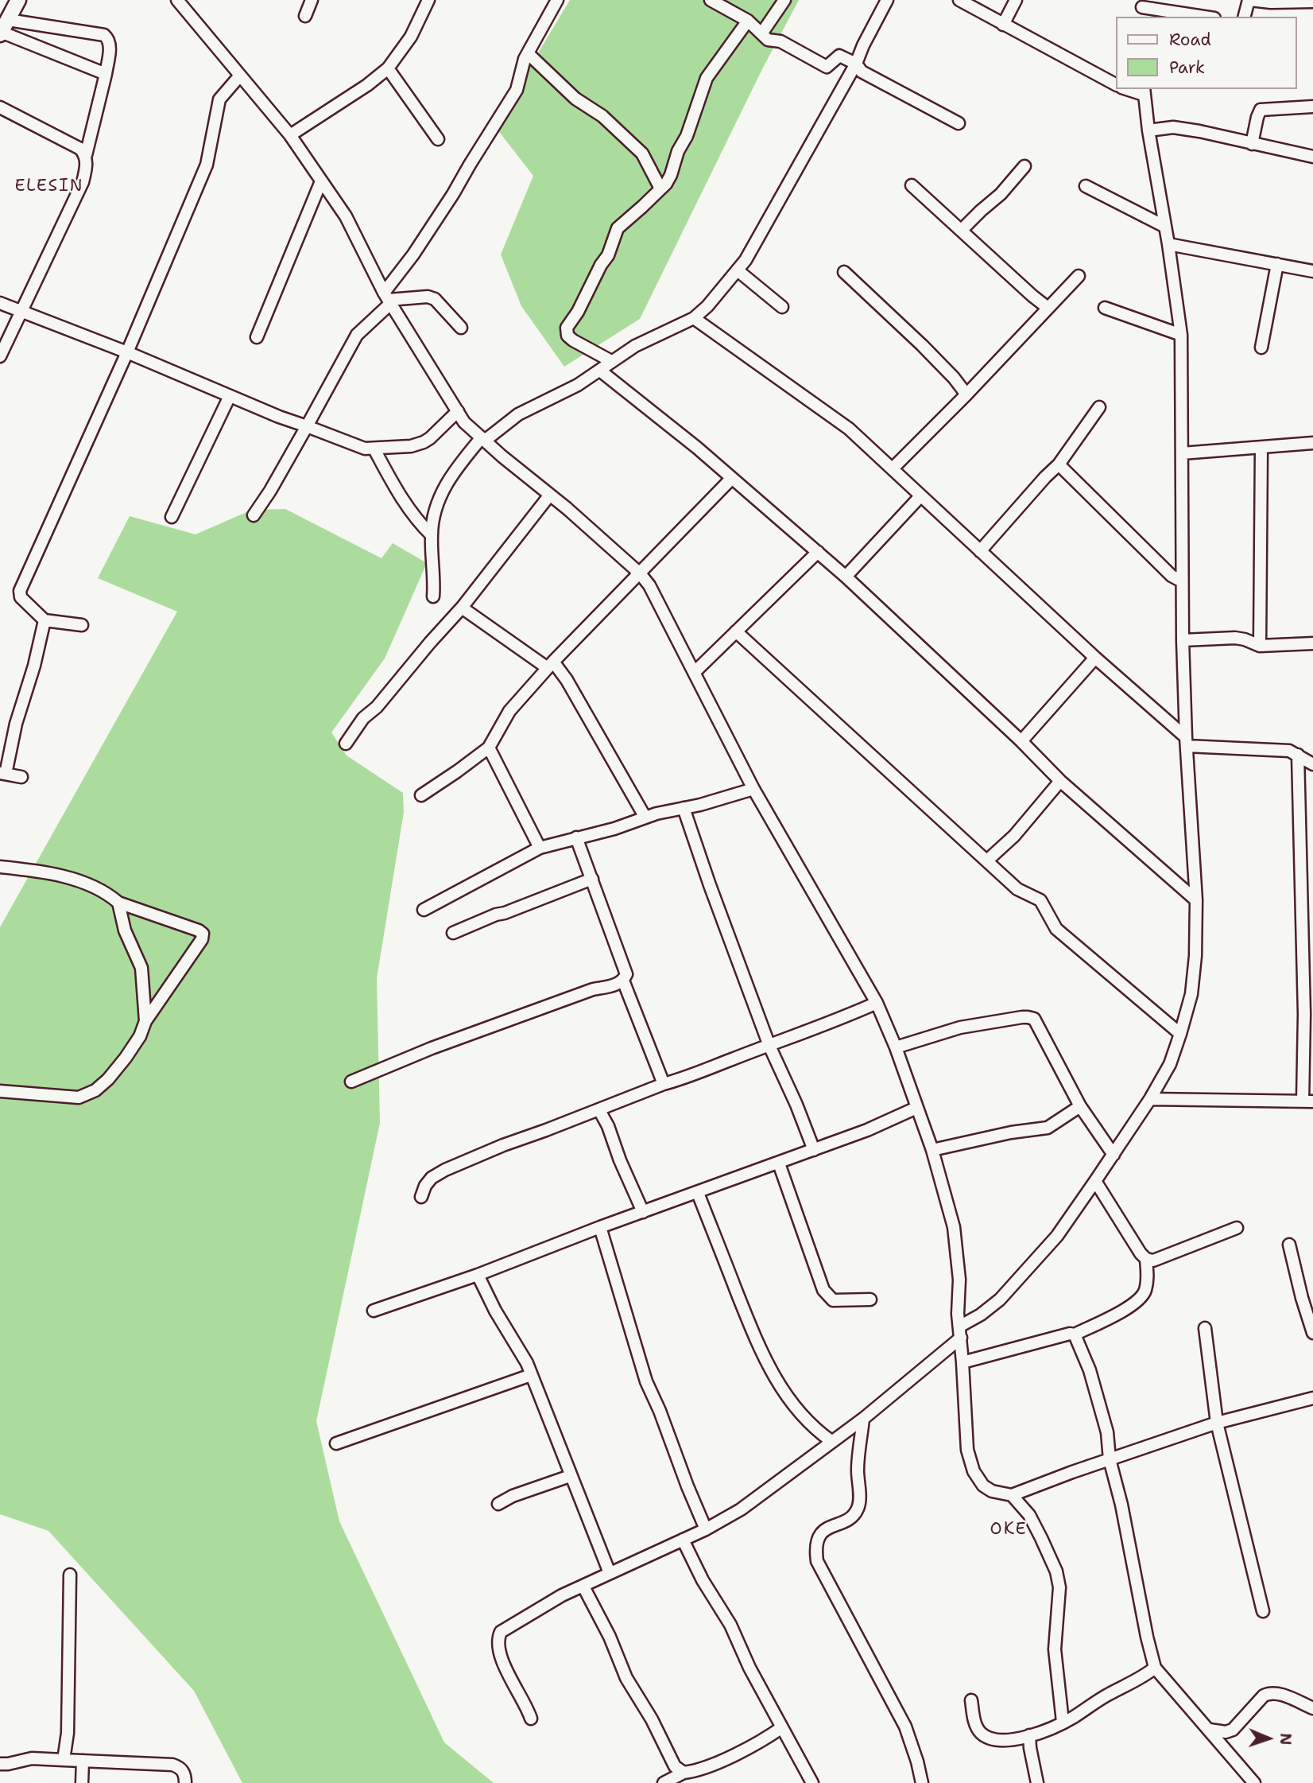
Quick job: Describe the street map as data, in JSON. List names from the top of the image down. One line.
{"districts":["ELESIN","OKE"],"legend":["Road","Park"],"north":"right"}
